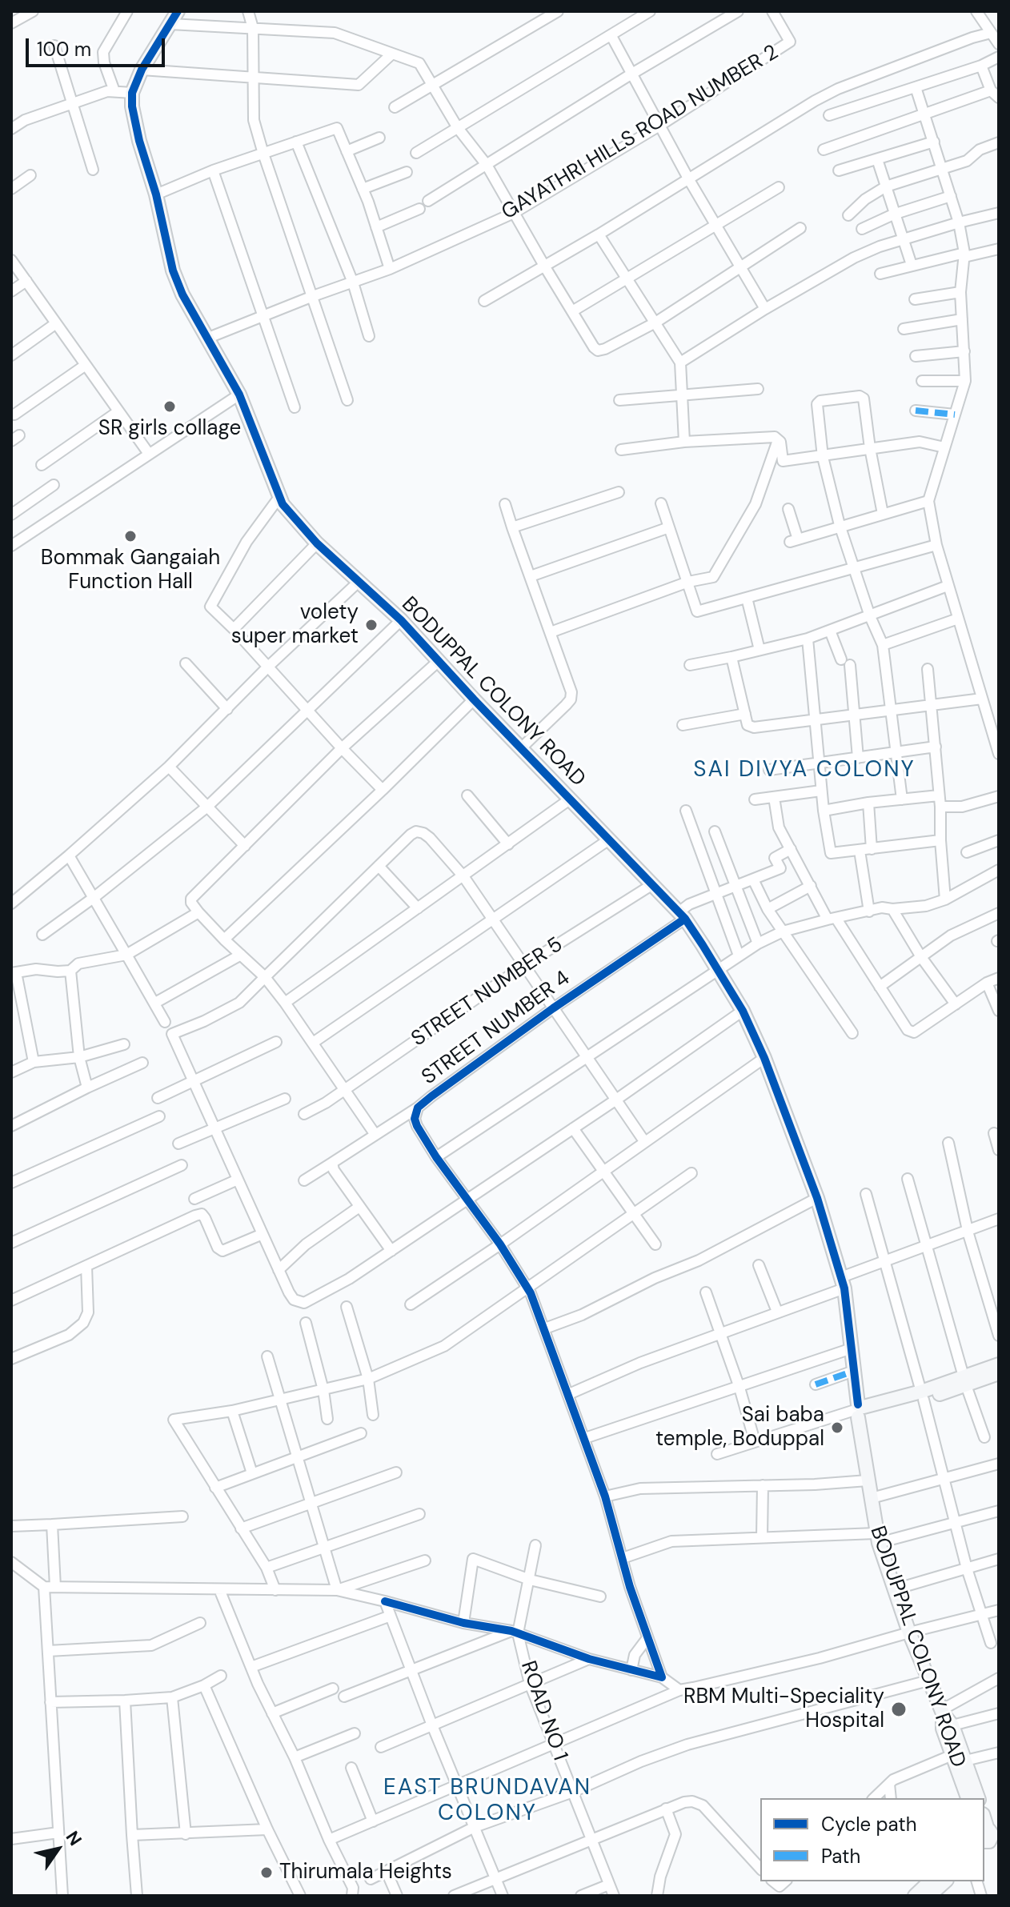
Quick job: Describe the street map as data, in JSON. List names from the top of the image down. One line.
{"streets":{"street":["GAYATHRI HILLS ROAD NUMBER 2","BODUPPAL COLONY ROAD","STREET NUMBER 5","STREET NUMBER 4","ROAD NO 1"]},"crossings":[["GAYATHRI HILLS ROAD NUMBER 2","BODUPPAL COLONY ROAD"],["BODUPPAL COLONY ROAD","STREET NUMBER 5"],["BODUPPAL COLONY ROAD","STREET NUMBER 4"]],"districts":["SAI DIVYA COLONY","EAST BRUNDAVAN COLONY"],"places":["SR girls collage","Bommak Gangaiah Function Hall","volety super market","Sai baba temple, Boduppal","RBM Multi-Speciality Hospital","Thirumala Heights"],"legend":["Cycle path","Path"],"scale_bar":"100 m","north":"top right"}
